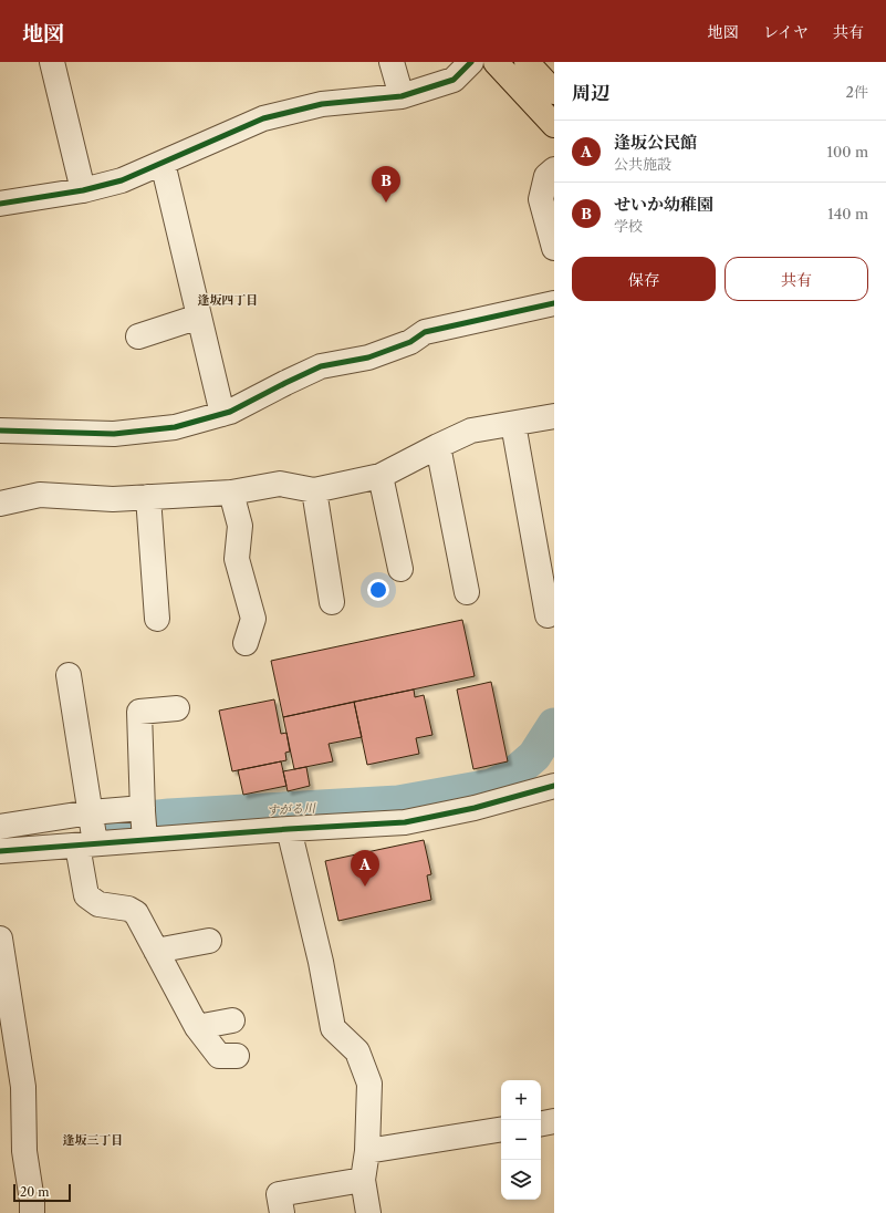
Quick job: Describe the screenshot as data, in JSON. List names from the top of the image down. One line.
{"districts":["逢坂四丁目","逢坂三丁目"],"water":["すがる川"],"scale_bar":"20 m","page":{"header":"地図","nav":["地図","レイヤ","共有"],"heading":["周辺","2件"],"list":[{"mark":"A","name":"逢坂公民館","note":"公共施設","value":"100 m"},{"mark":"B","name":"せいか幼稚園","note":"学校","value":"140 m"}],"pins":["B","A"],"buttons":["保存","共有"],"map_buttons":["+","−"],"scale":"20 m"}}
